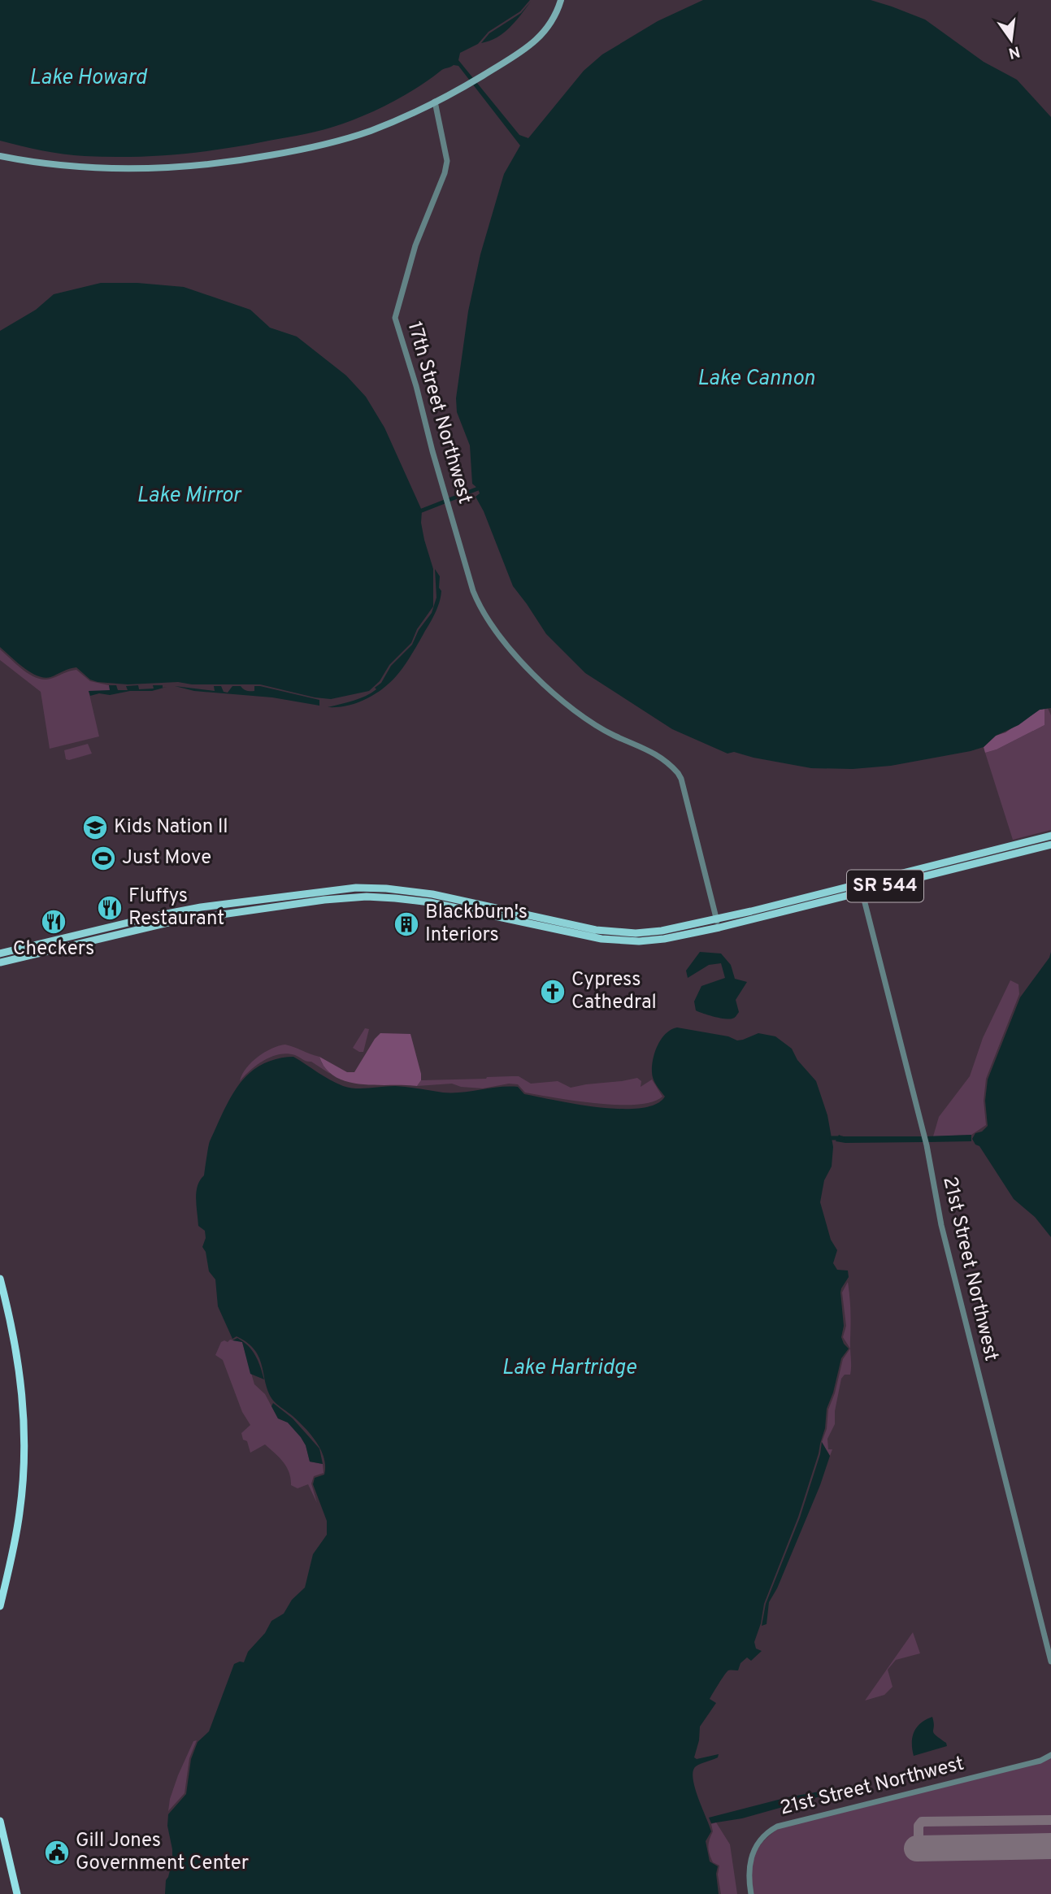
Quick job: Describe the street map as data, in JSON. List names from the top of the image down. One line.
{"streets":{"main road":["SR 544"],"street":["17th Street Northwest","21st Street Northwest"]},"crossings":[["17th Street Northwest","SR 544"],["SR 544","21st Street Northwest"]],"water":["Lake Howard","Lake Cannon","Lake Mirror","Lake Hartridge"],"places":{"school or university":["Kids Nation ll"],"sports":["Just Move"],"restaurant":["Fluffys Restaurant","Checkers"],"building":["Blackburn's Interiors"],"church":["Cypress Cathedral"],"public building":["Gill Jones Government Center"]},"north":"bottom"}
